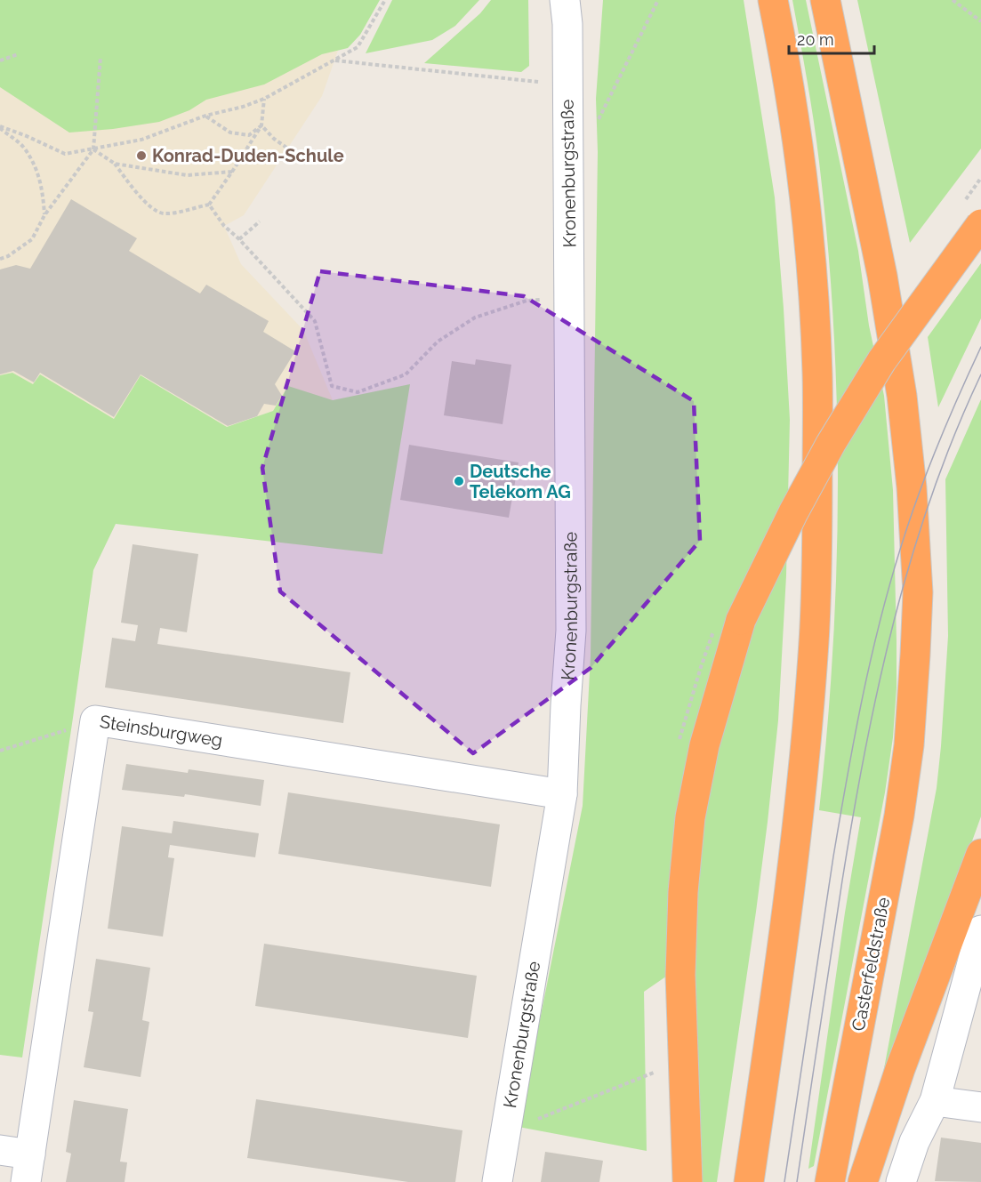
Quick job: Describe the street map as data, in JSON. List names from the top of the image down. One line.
{"streets":{"highway":["Casterfeldstraße"],"street":["Kronenburgstraße","Steinsburgweg"]},"crossings":[["Kronenburgstraße","Steinsburgweg"]],"places":["Konrad-Duden-Schule","Deutsche Telekom AG"],"scale_bar":"20 m"}
